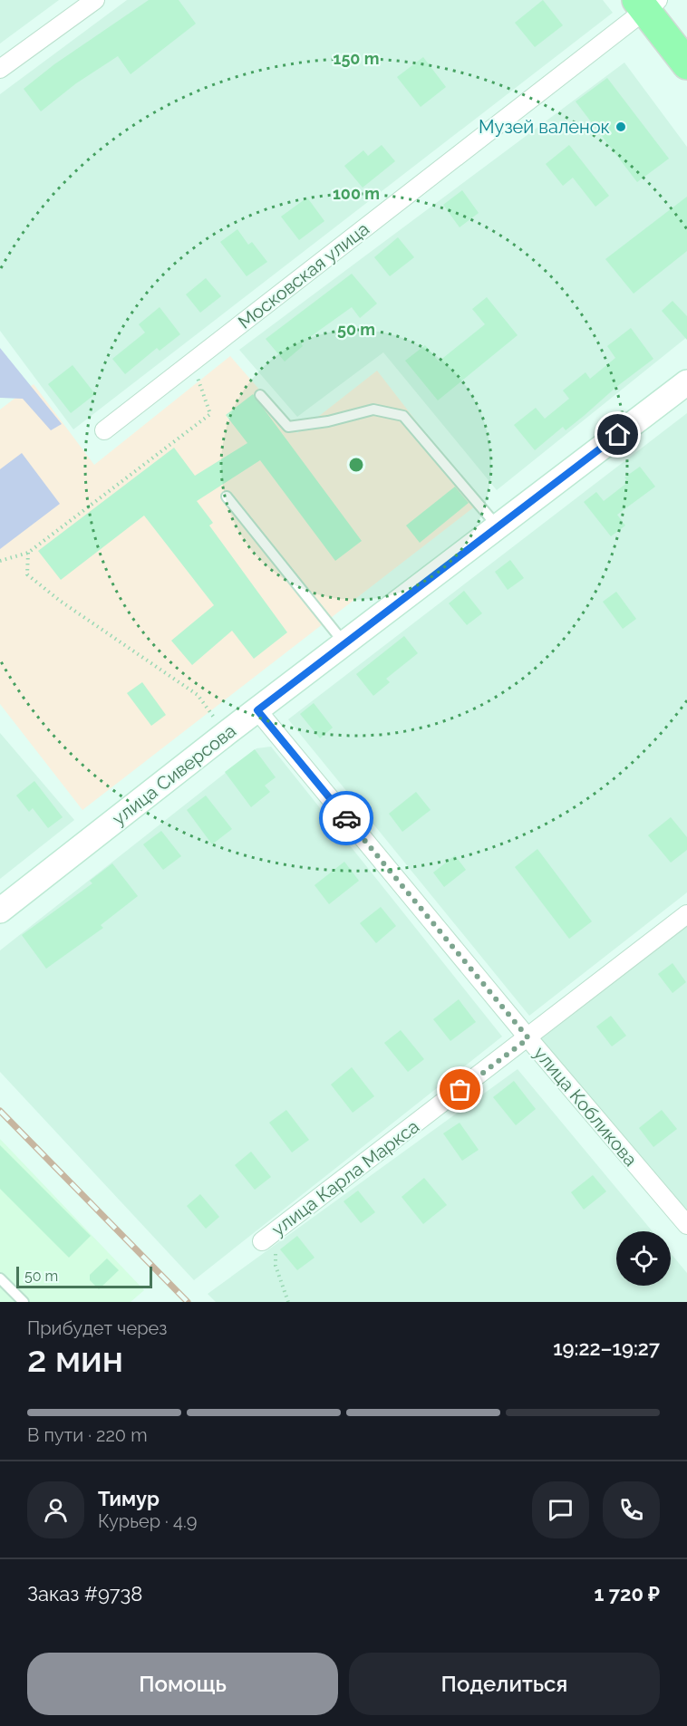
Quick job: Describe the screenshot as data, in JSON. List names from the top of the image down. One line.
{"streets":{"street":["Московская улица","улица Сиверсова","улица Кобликова","улица Карла Маркса"]},"crossings":[["улица Сиверсова","улица Кобликова"],["улица Кобликова","улица Карла Маркса"]],"places":["Музей валенок"],"scale_bar":"50 m","page":{"scale":"50 m","heading":["2 мин","Прибудет через","19:22–19:27"],"panel":["Тимур","Курьер · 4.9","Заказ #9738","1 720 ₽"],"bar":"В пути · 220 m","buttons":["Помощь","Поделиться"]},"rings":["150 m","100 m","50 m"]}
